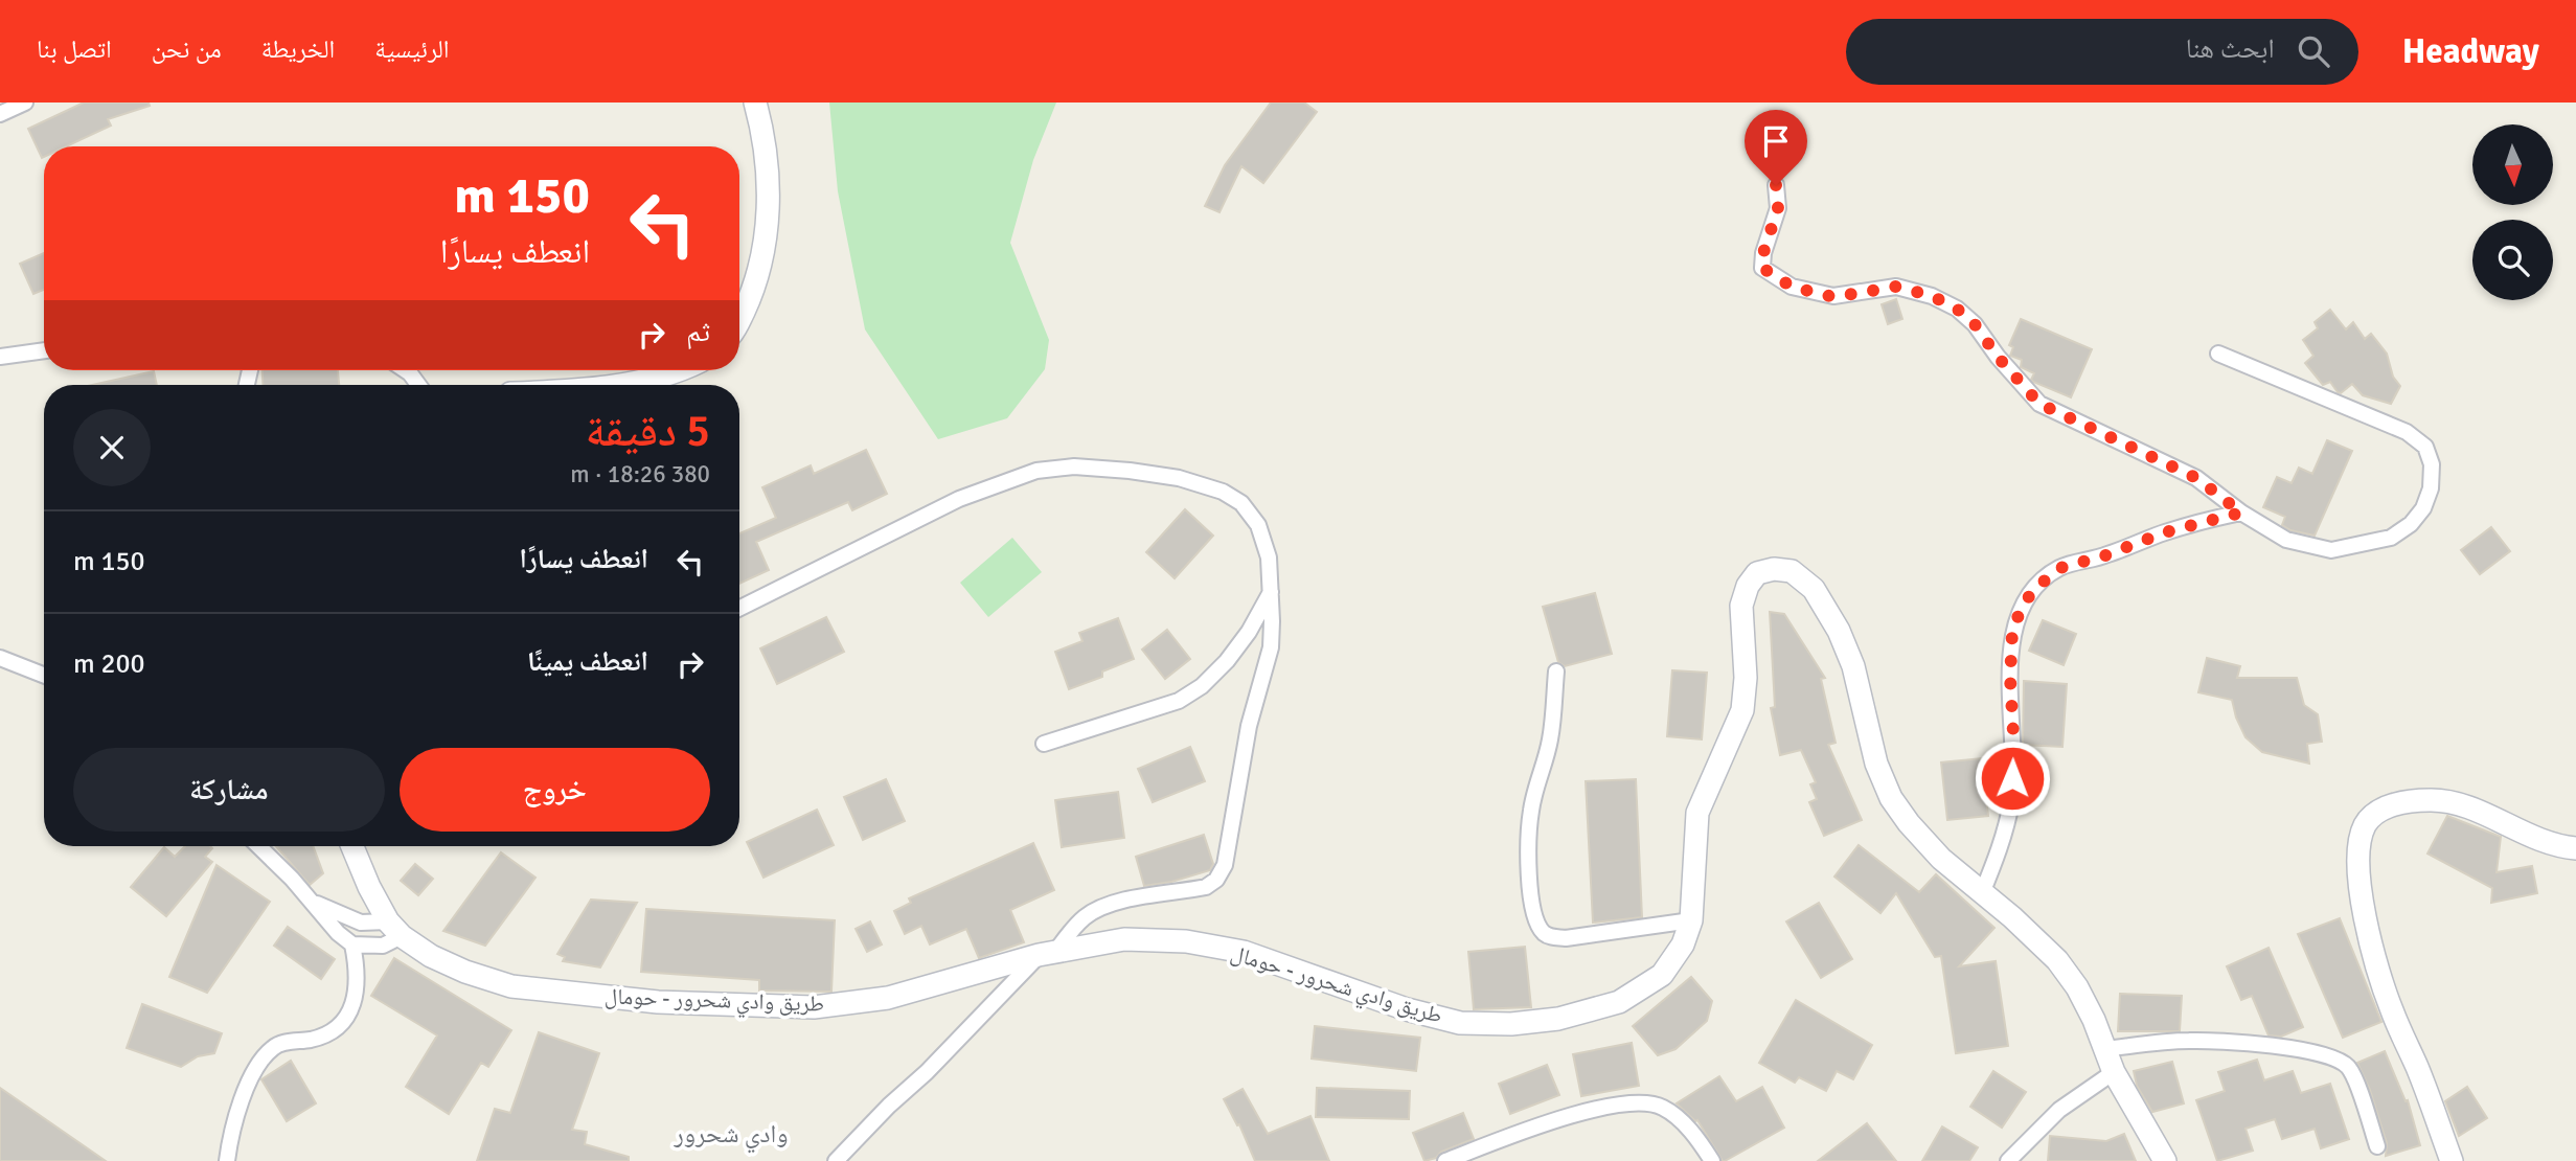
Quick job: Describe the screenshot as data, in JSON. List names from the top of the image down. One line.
{"streets":{"main road":["طريق وادي شحرور - حومال"]},"districts":["وادي شحرور"],"north":"bottom","page":{"header":"Headway","search":"ابحث هنا","nav":["الرئيسية","الخريطة","من نحن","اتصل بنا"],"turn":["150 m","انعطف يسارًا"],"then":"ثم","heading":["5 دقيقة","380 m · 18:26"],"list":[{"name":"انعطف يسارًا","value":"150 m"},{"name":"انعطف يمينًا","value":"200 m"}],"buttons":["خروج","مشاركة"]}}
